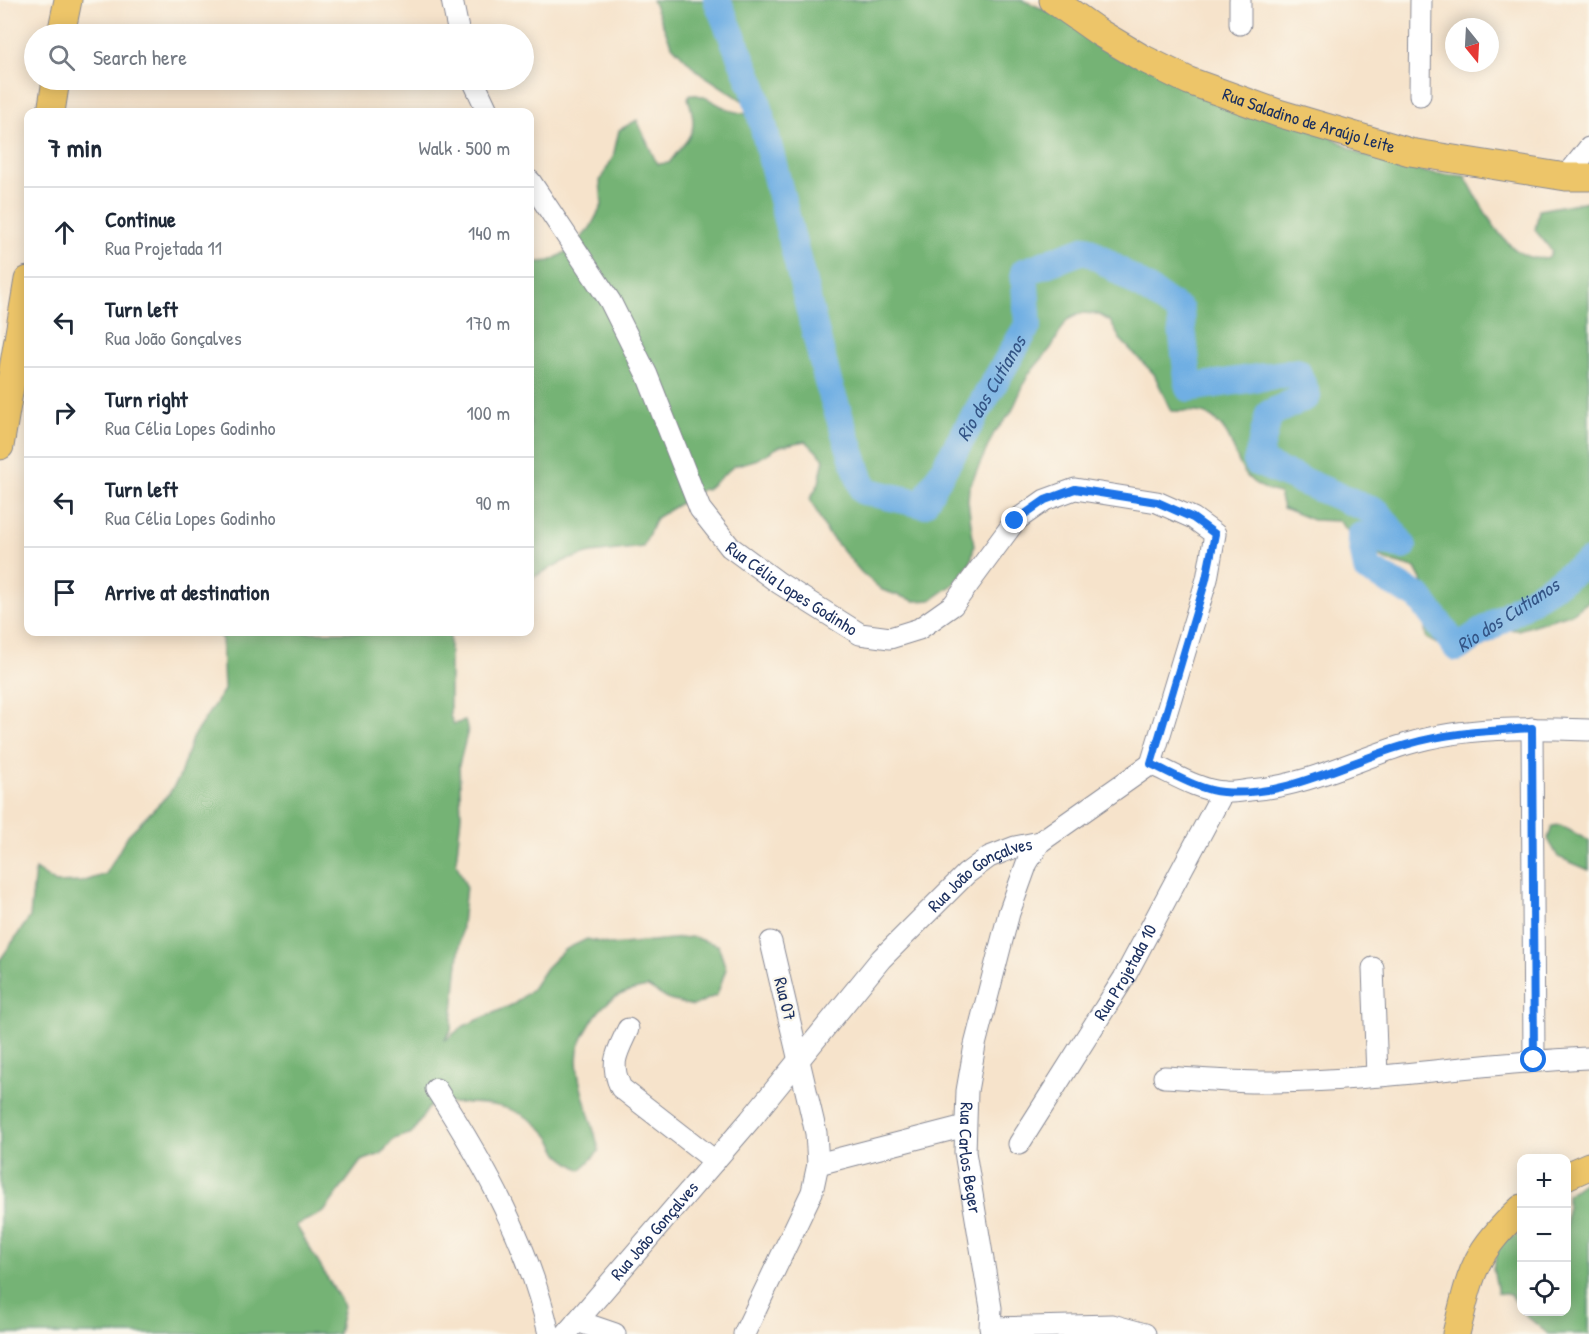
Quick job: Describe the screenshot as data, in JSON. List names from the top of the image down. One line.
{"streets":{"main road":["Rua Saladino de Araújo Leite"],"street":["Rua Célia Lopes Godinho","Rua João Gonçalves","Rua Projetada 10","Rua 07","Rua Carlos Beger"]},"crossings":[["Rua Célia Lopes Godinho","Rua João Gonçalves"],["Rua João Gonçalves","Rua 07"],["Rua João Gonçalves","Rua Carlos Beger"]],"water":["Rio dos Cutianos"],"north":"bottom","page":{"search":"Search here","heading":["7 min","Walk · 500 m"],"list":[["Continue","Rua Projetada 11","140 m"],["Turn left","Rua João Gonçalves","170 m"],["Turn right","Rua Célia Lopes Godinho","100 m"],["Turn left","Rua Célia Lopes Godinho","90 m"],"Arrive at destination"],"map_buttons":["+","−"]}}
